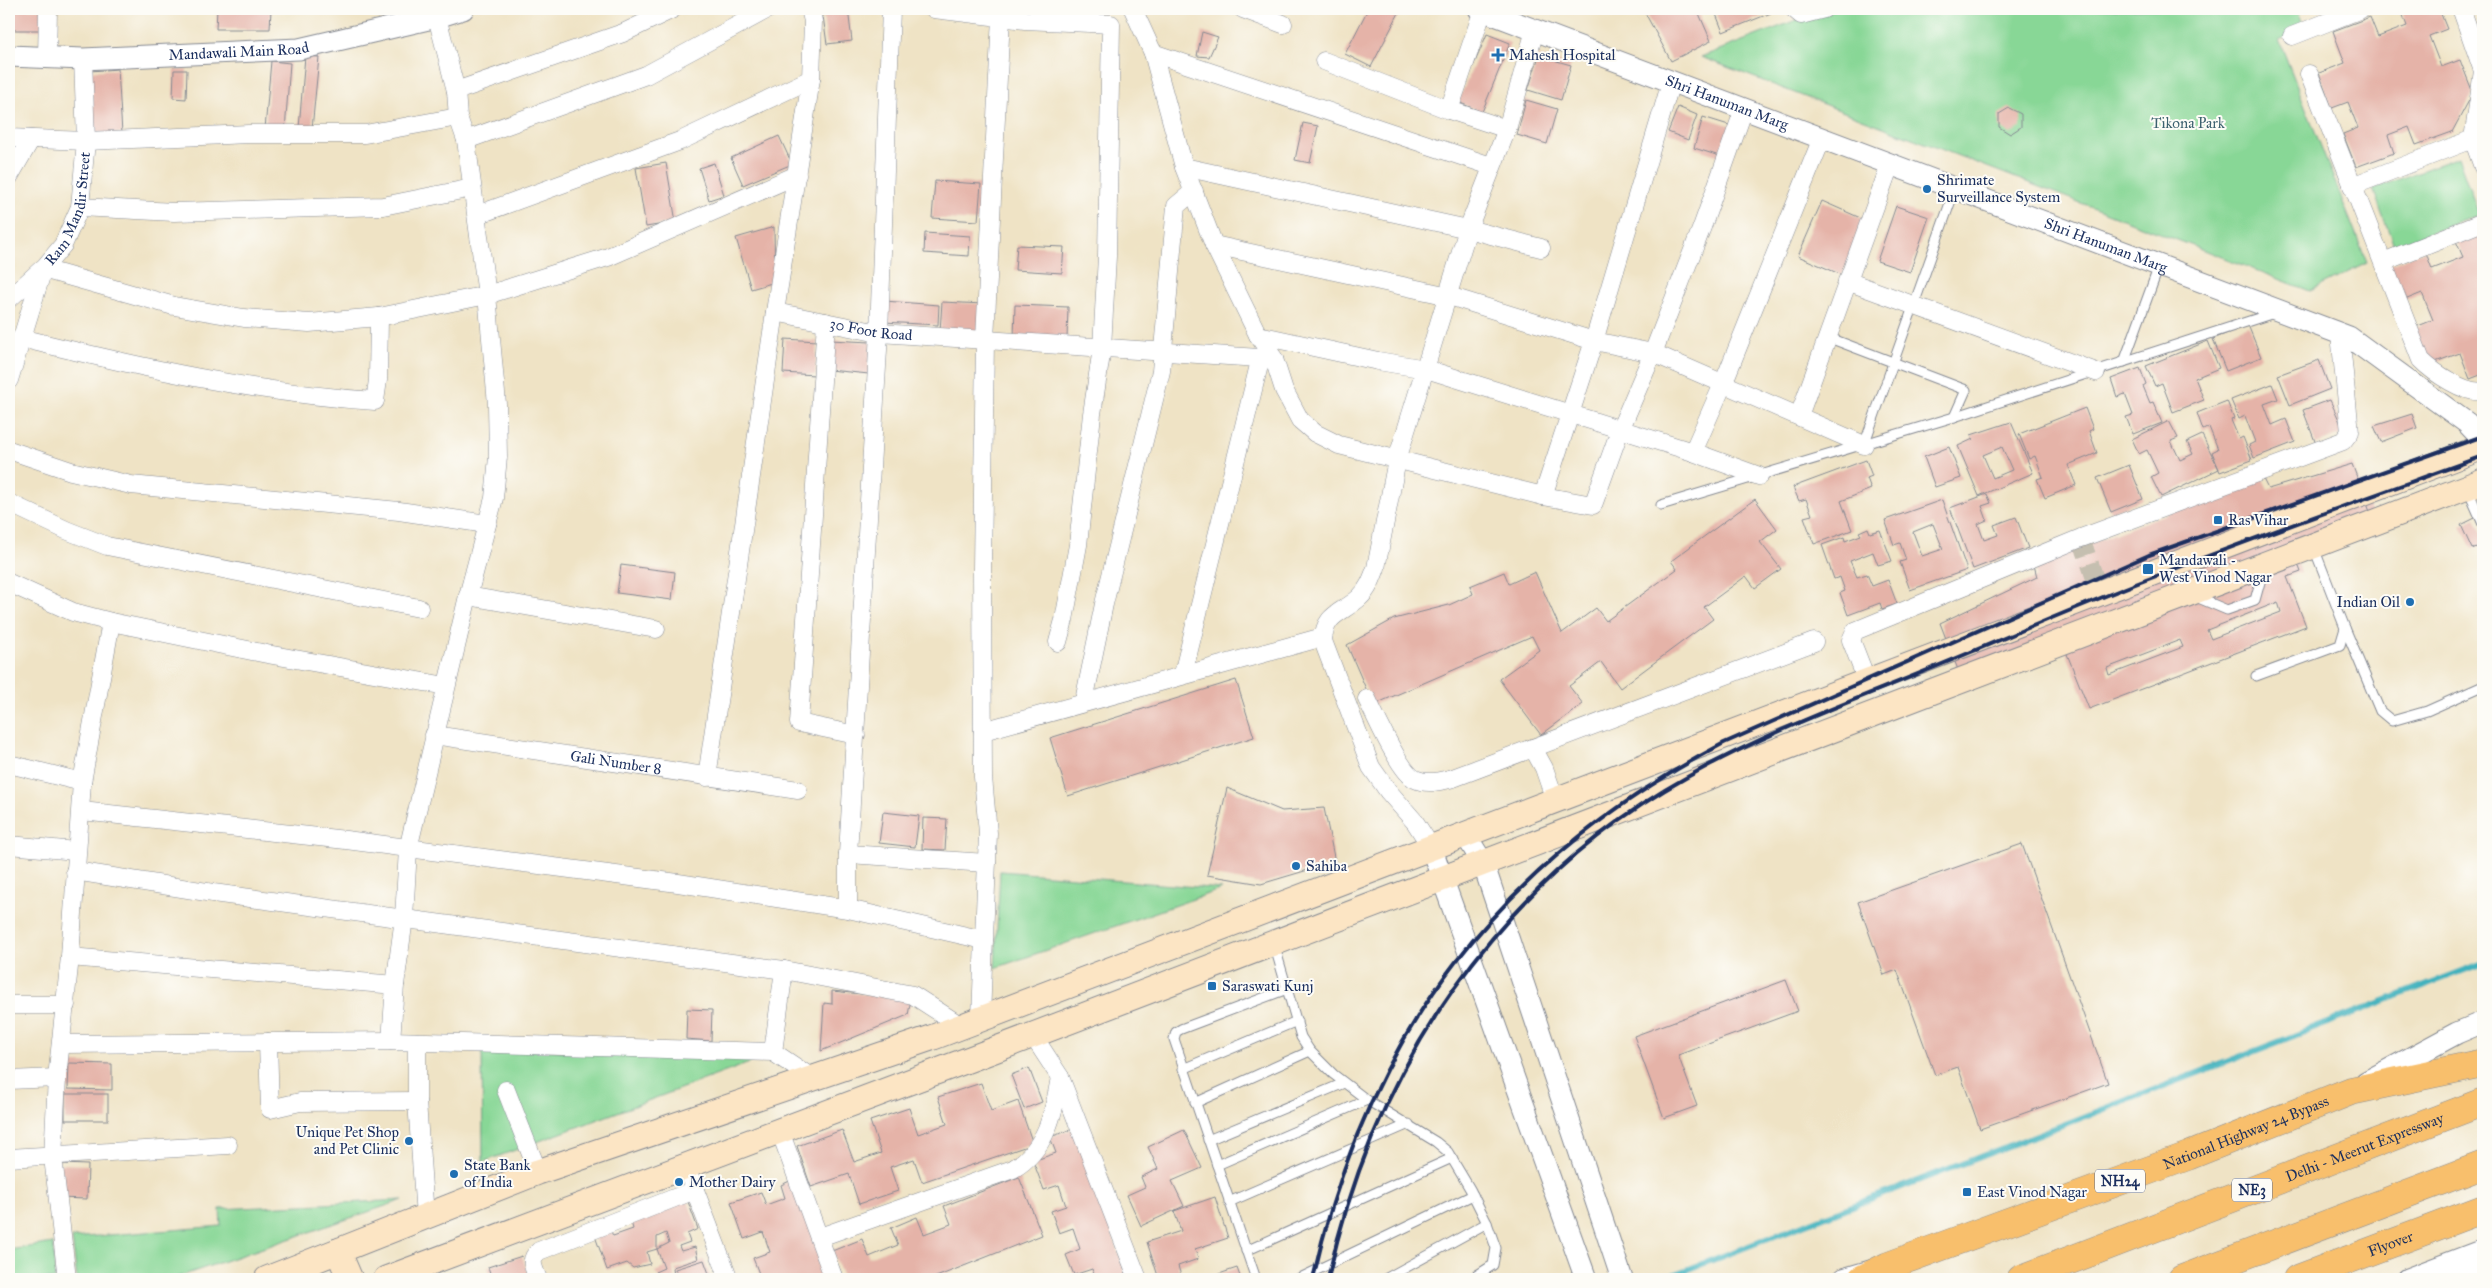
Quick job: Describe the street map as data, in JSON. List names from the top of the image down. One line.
{"streets":{"highway":["National Highway 24 Bypass","Delhi - Meerut Expressway","NH24","NE3","Flyover"],"street":["Mandawali Main Road","Shri Hanuman Marg","Ram Mandir Street","30 Foot Road","Gali Number 8"]},"crossings":[["Mandawali Main Road","Ram Mandir Street"],["National Highway 24 Bypass","NH24"]],"parks":["Tikona Park"],"places":{"health":["Mahesh Hospital"],"other":["Shrimate Surveillance System","Indian Oil","Sahiba","Unique Pet Shop and Pet Clinic","State Bank of India","Mother Dairy"],"transit":["Ras Vihar","Mandawali - West Vinod Nagar","Saraswati Kunj","East Vinod Nagar"]}}
